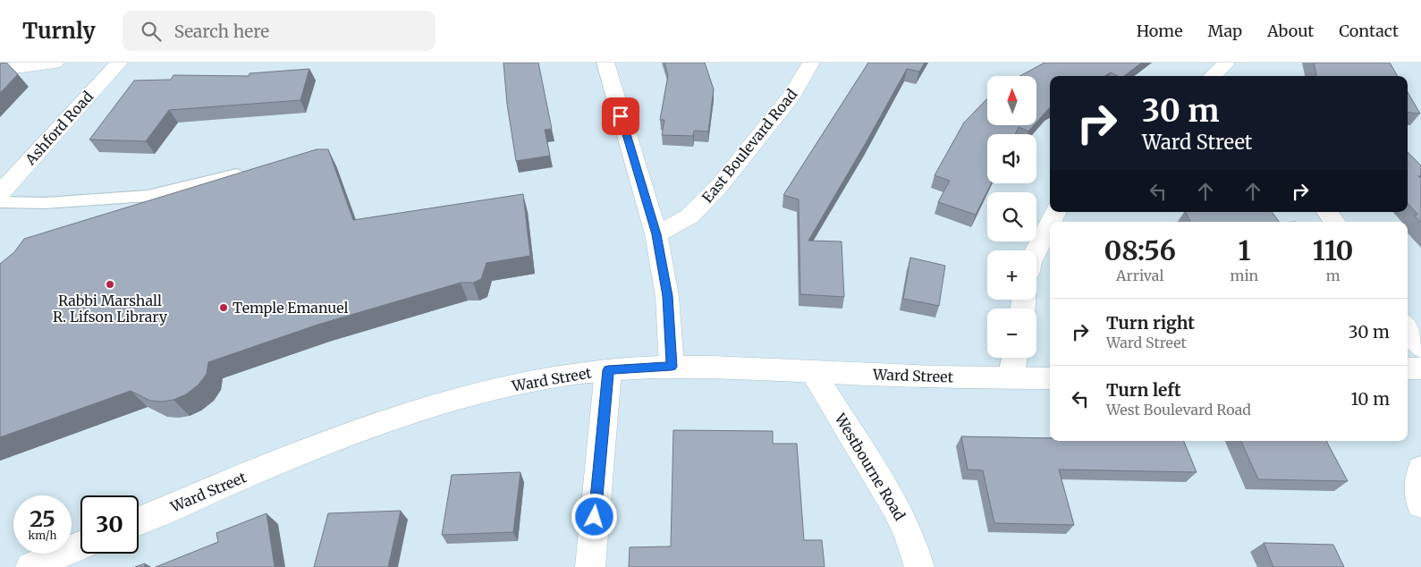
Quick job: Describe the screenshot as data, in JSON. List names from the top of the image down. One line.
{"streets":{"street":["Ashford Road","East Boulevard Road","Ward Street","Westbourne Road"]},"crossings":[["Ward Street","Westbourne Road"]],"places":["Rabbi Marshall R. Lifson Library","Temple Emanuel"],"north":"top","page":{"header":"Turnly","search":"Search here","nav":["Home","Map","About","Contact"],"map_buttons":["+","−"],"turn":["30 m","Ward Street"],"eta":["08:56","Arrival","1","min","110","m"],"list":[{"name":"Turn right","note":"Ward Street","value":"30 m"},{"name":"Turn left","note":"West Boulevard Road","value":"10 m"}],"speed":"25 km/h","limit":"30"}}
